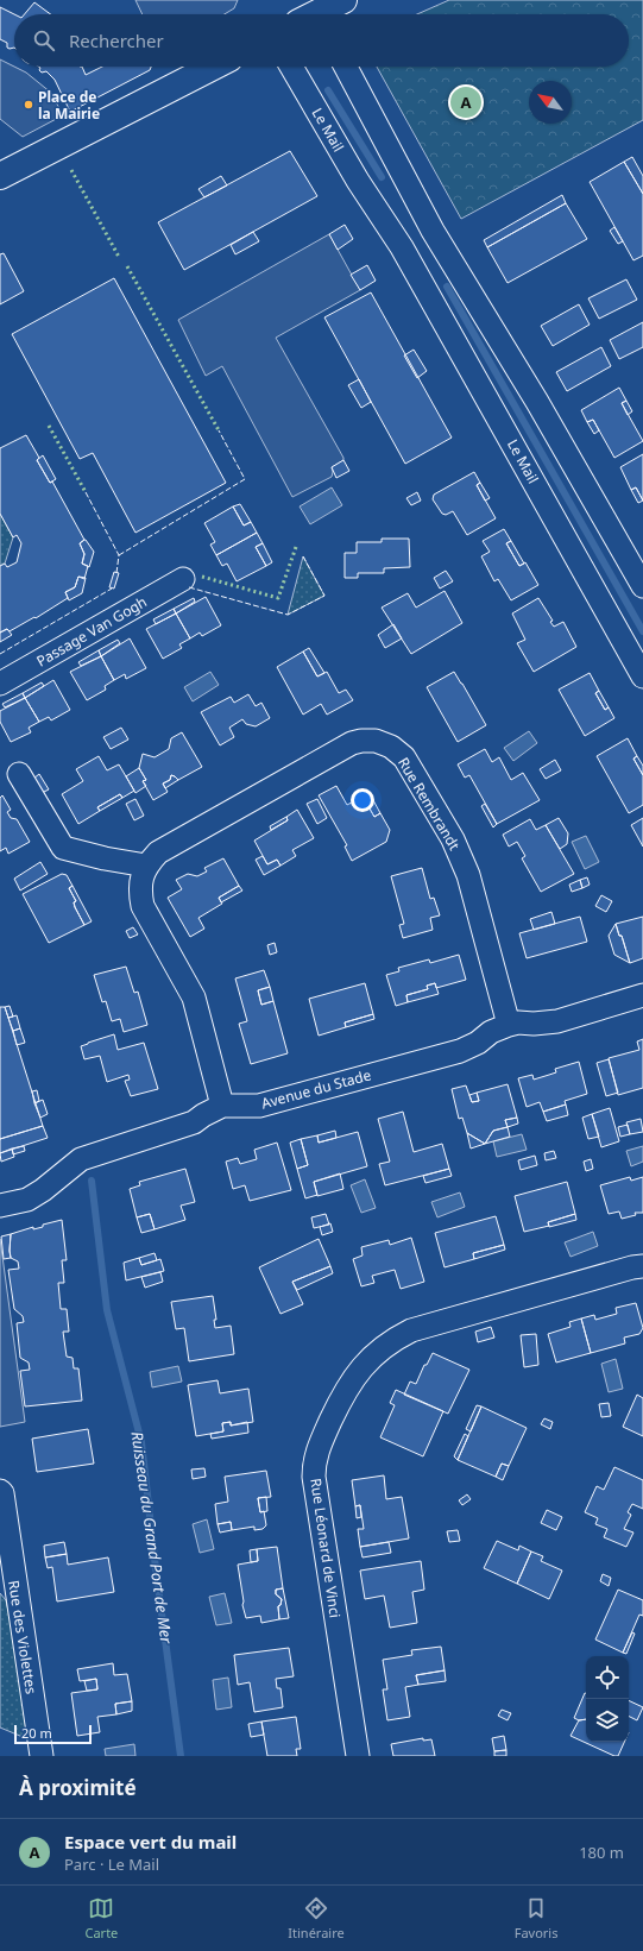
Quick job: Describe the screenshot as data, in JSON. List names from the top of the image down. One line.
{"streets":{"street":["Le Mail","Passage Van Gogh","Rue Rembrandt","Avenue du Stade","Rue Léonard de Vinci","Rue des Violettes"]},"crossings":[["Rue Rembrandt","Avenue du Stade"]],"water":["Ruisseau du Grand Port de Mer"],"places":["Place de la Mairie"],"scale_bar":"20 m","north":"top left","page":{"search":"Rechercher","pins":"A","scale":"20 m","heading":"À proximité","list":[{"mark":"A","name":"Espace vert du mail","note":"Parc · Le Mail","value":"180 m"}],"nav":["Carte","Itinéraire","Favoris"]}}
